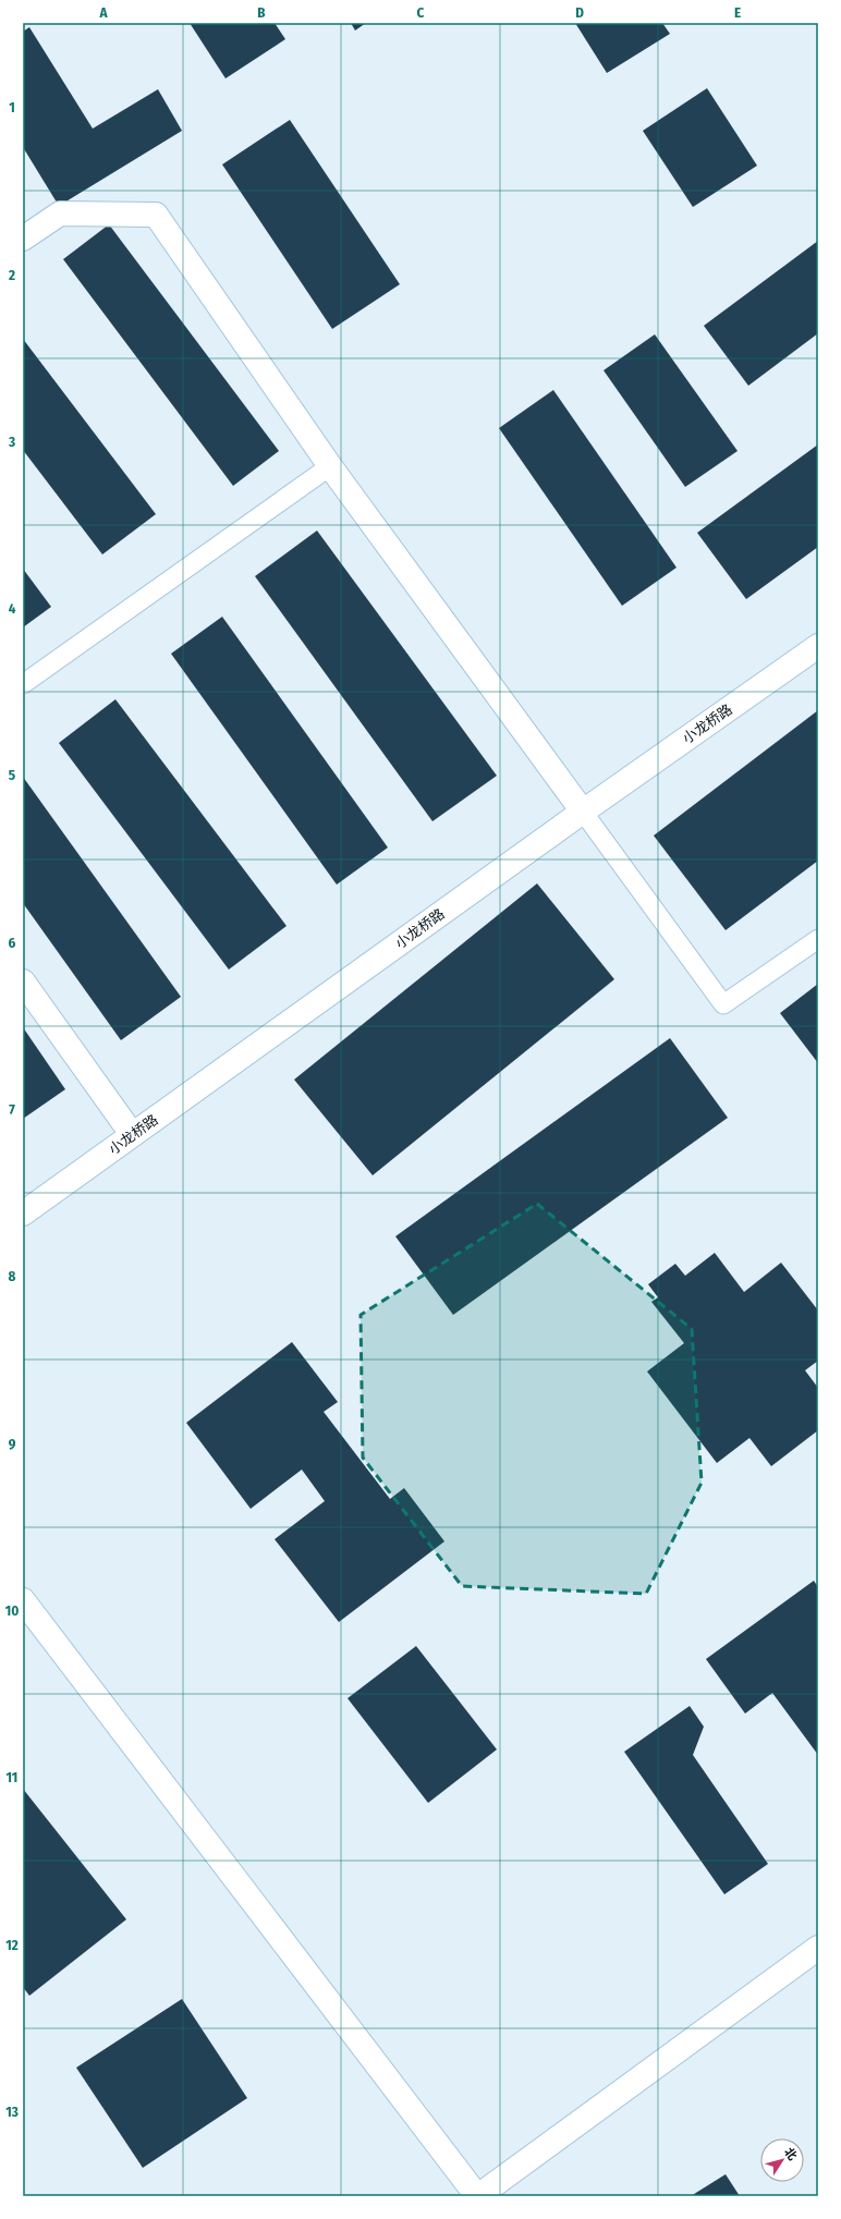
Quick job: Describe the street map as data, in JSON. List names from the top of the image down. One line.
{"streets":{"street":["小龙桥路"]},"north":"top right","grid":{"columns":["A","B","C","D","E"],"rows":["1","2","3","4","5","6","7","8","9","10","11","12","13"]}}
